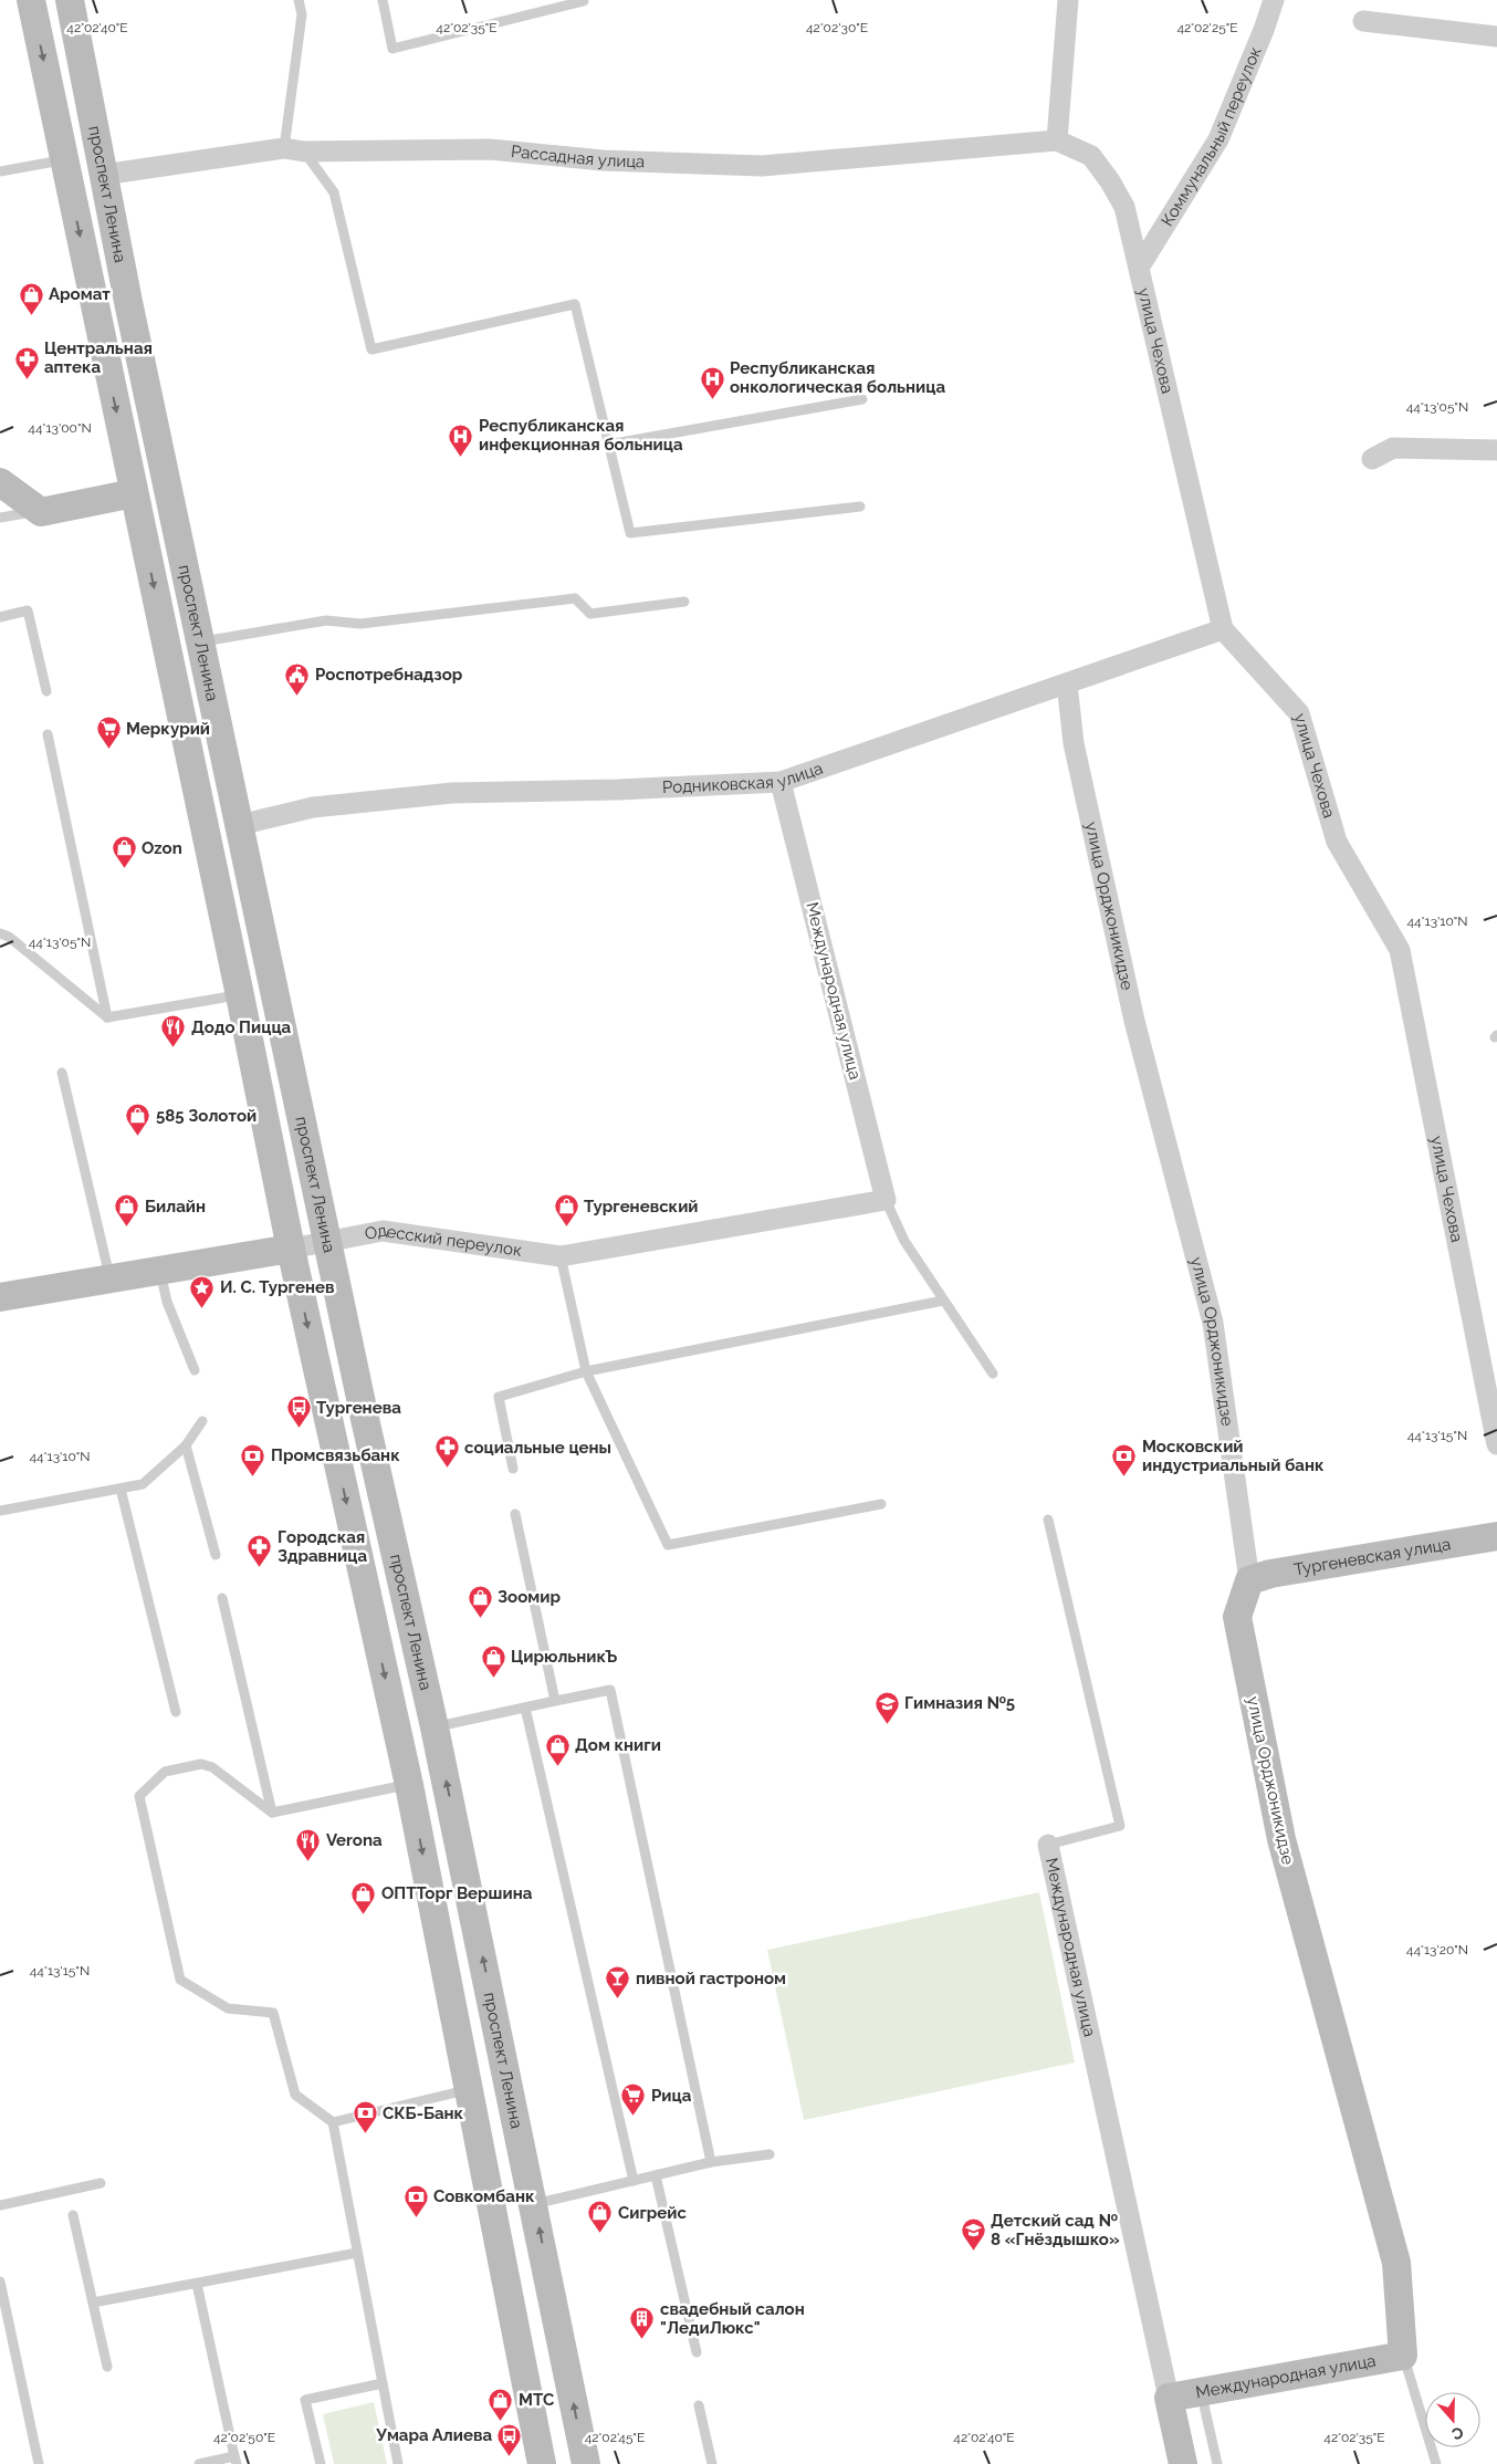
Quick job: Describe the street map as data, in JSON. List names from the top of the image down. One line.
{"streets":{"main road":["проспект Ленина","улица Орджоникидзе","Международная улица","Одесский переулок","Тургеневская улица"],"street":["Коммунальный переулок","Рассадная улица","улица Чехова","Родниковская улица"]},"crossings":[["Коммунальный переулок","улица Чехова"],["Рассадная улица","проспект Ленина"],["Рассадная улица","улица Чехова"],["проспект Ленина","Родниковская улица"],["проспект Ленина","Одесский переулок"],["улица Чехова","Родниковская улица"],["Родниковская улица","улица Орджоникидзе"],["Родниковская улица","Международная улица"],["улица Орджоникидзе","Международная улица"],["улица Орджоникидзе","Тургеневская улица"],["Международная улица","Одесский переулок"]],"places":{"shop":["Аромат","Ozon","585 Золотой","Билайн","Тургеневский","Зоомир","ЦирюльникЪ","Дом книги","ОПТТорг Вершина","Сигрейс","МТС"],"pharmacy":["Центральная аптека","социальные цены","Городская Здравница"],"hospital":["Республиканская онкологическая больница","Республиканская инфекционная больница"],"public building":["Роспотребнадзор"],"supermarket":["Меркурий","Рица"],"restaurant":["Додо Пицца","Verona"],"place":["И. С. Тургенев"],"bus stop":["Тургенева","Умара Алиева"],"bank":["Промсвязьбанк","Московский индустриальный банк","СКБ-Банк","Совкомбанк"],"school or university":["Гимназия №5","Детский сад № 8 «Гнёздышко»"],"bar":["пивной гастроном"],"building":["свадебный салон \"ЛедиЛюкс\""]},"north":"bottom","coordinates":["42°02'40\"E","42°02'35\"E","42°02'30\"E","42°02'25\"E","44°13'05\"N","44°13'00\"N","44°13'10\"N","44°13'15\"N","44°13'20\"N","42°02'50\"E","42°02'45\"E"]}
